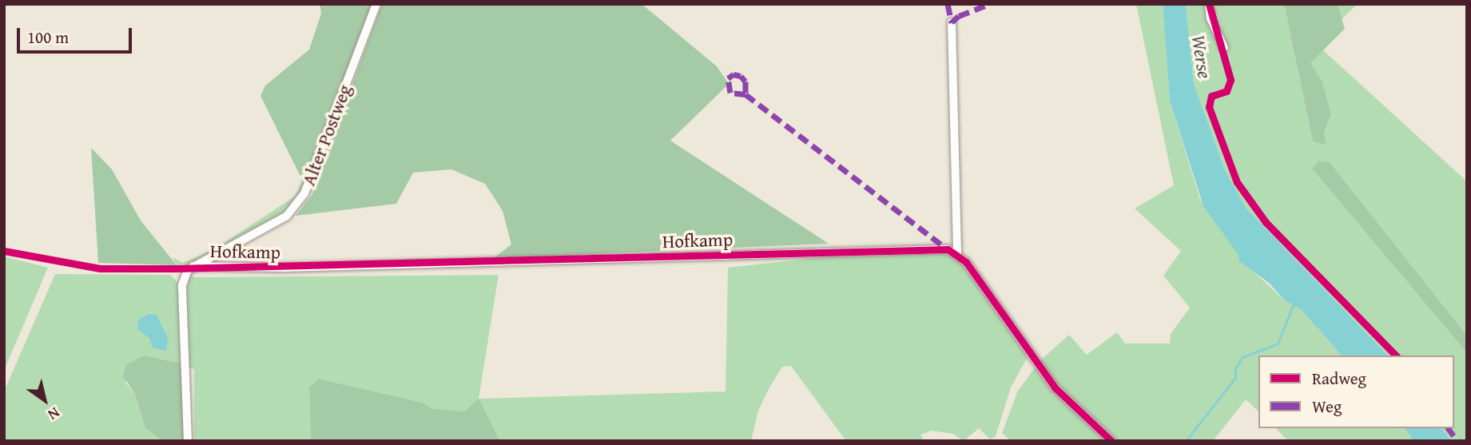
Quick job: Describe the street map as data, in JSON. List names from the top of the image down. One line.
{"streets":{"street":["Alter Postweg","Hofkamp"]},"crossings":[["Alter Postweg","Hofkamp"]],"water":["Werse"],"legend":["Radweg","Weg"],"scale_bar":"100 m","north":"bottom right"}
